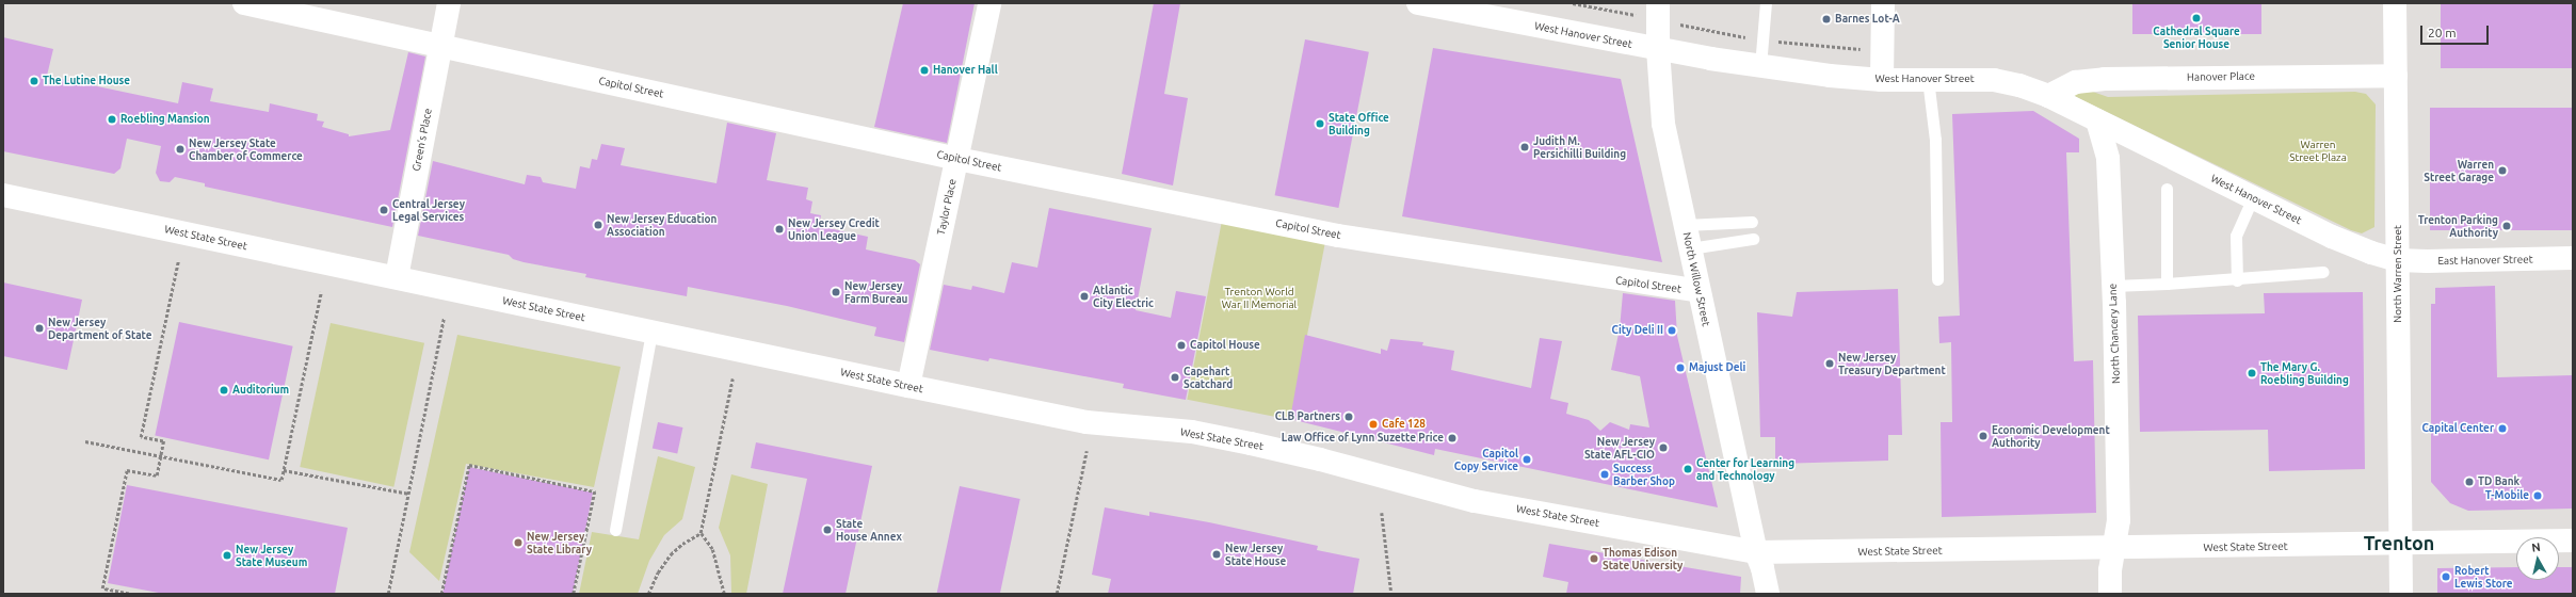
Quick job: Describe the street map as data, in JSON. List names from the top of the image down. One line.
{"streets":{"street":["West Hanover Street","Hanover Place","Capitol Street","Green's Place","Taylor Place","West State Street","East Hanover Street","North Warren Street","North Willow Street","North Chancery Lane"]},"crossings":[["West Hanover Street","Hanover Place"],["West Hanover Street","East Hanover Street"],["West Hanover Street","North Warren Street"],["West Hanover Street","North Willow Street"],["West Hanover Street","North Chancery Lane"],["Hanover Place","North Warren Street"],["Capitol Street","Green's Place"],["Capitol Street","Taylor Place"],["Capitol Street","North Willow Street"],["Green's Place","West State Street"],["Taylor Place","West State Street"],["West State Street","North Warren Street"],["West State Street","North Willow Street"],["West State Street","North Chancery Lane"],["East Hanover Street","North Warren Street"]],"districts":["Trenton"],"parks":["Warren Street Plaza","Trenton World War II Memorial"],"places":["Cathedral Square Senior House","Barnes Lot-A","Hanover Hall","The Lutine House","Roebling Mansion","State Office Building","Judith M. Persichilli Building","New Jersey State Chamber of Commerce","Warren Street Garage","Central Jersey Legal Services","New Jersey Education Association","Trenton Parking Authority","New Jersey Credit Union League","New Jersey Farm Bureau","Atlantic City Electric","New Jersey Department of State","City Deli II","Capitol House","New Jersey Treasury Department","Majust Deli","The Mary G. Roebling Building","Capehart Scatchard","Auditorium","CLB Partners","Cafe 128","Capital Center","Economic Development Authority","Law Office of Lynn Suzette Price","New Jersey State AFL-CIO","Capitol Copy Service","Center for Learning and Technology","Success Barber Shop","TD Bank","T-Mobile","State House Annex","New Jersey State Library","New Jersey State House","New Jersey State Museum","Thomas Edison State University","Robert Lewis Store"],"scale_bar":"20 m","north":"top"}
